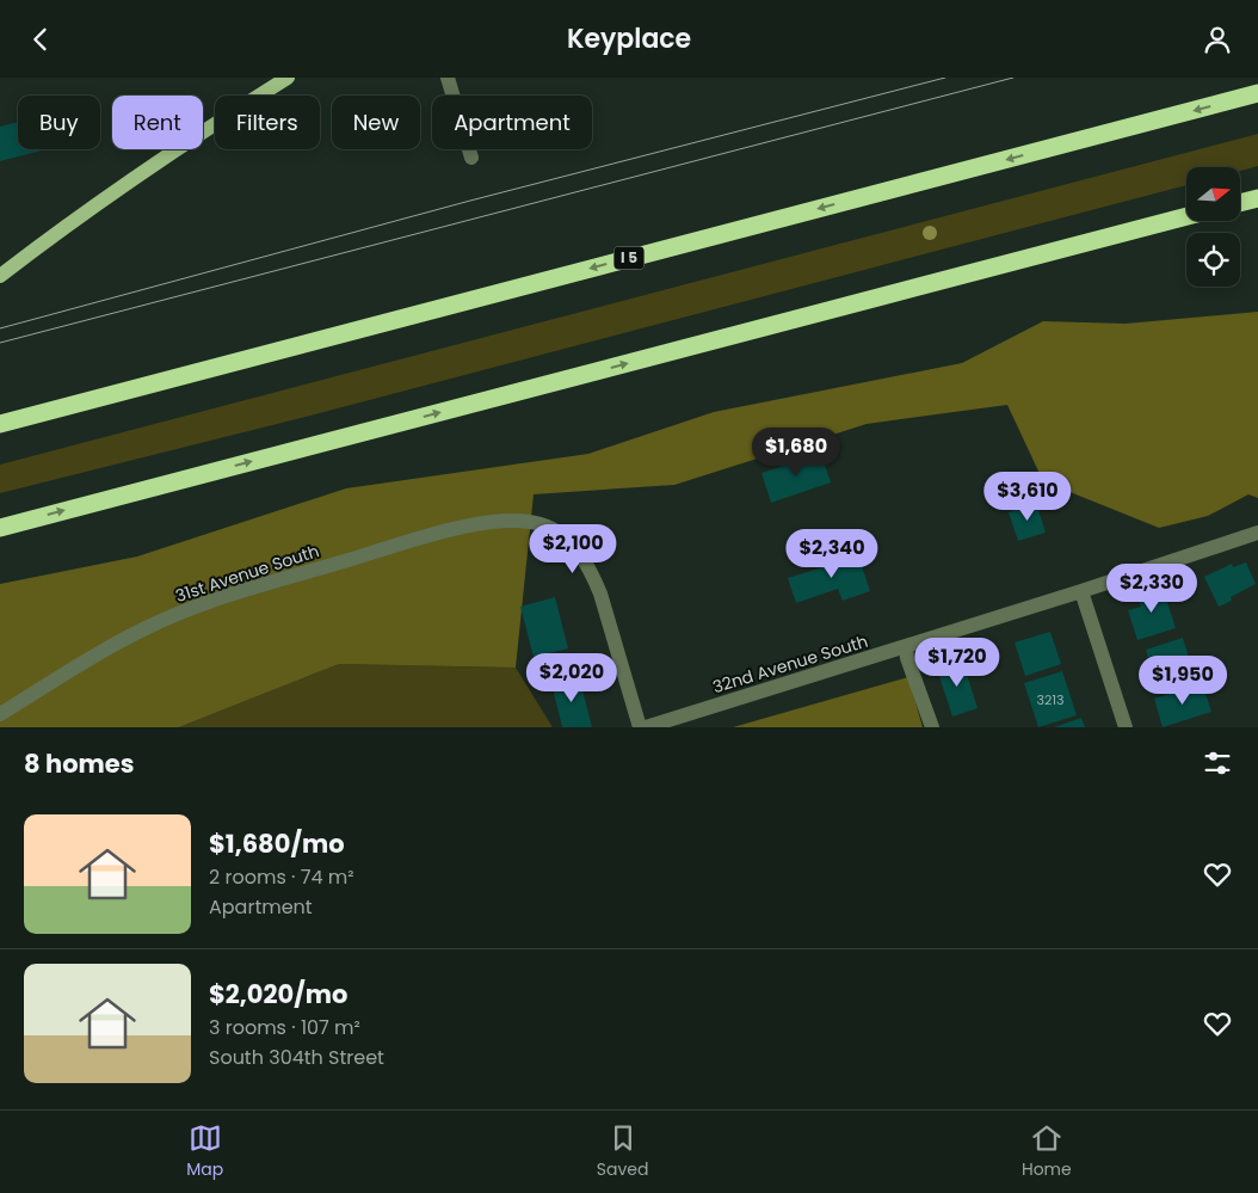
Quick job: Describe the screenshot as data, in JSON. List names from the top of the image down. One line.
{"streets":{"highway":["I 5"],"street":["31st Avenue South","32nd Avenue South"]},"house_numbers":["3213"],"north":"right","page":{"header":"Keyplace","chip":["Buy","Rent","Filters","New","Apartment"],"price":["$1,680","$3,610","$2,100","$2,340","$2,330","$1,720","$2,020","$1,950"],"heading":"8 homes","list":[{"name":"$1,680/mo","note":"2 rooms · 74 m² · Apartment"},{"name":"$2,020/mo","note":"3 rooms · 107 m² · South 304th Street"}],"tabs":["Map","Saved","Home"]}}
